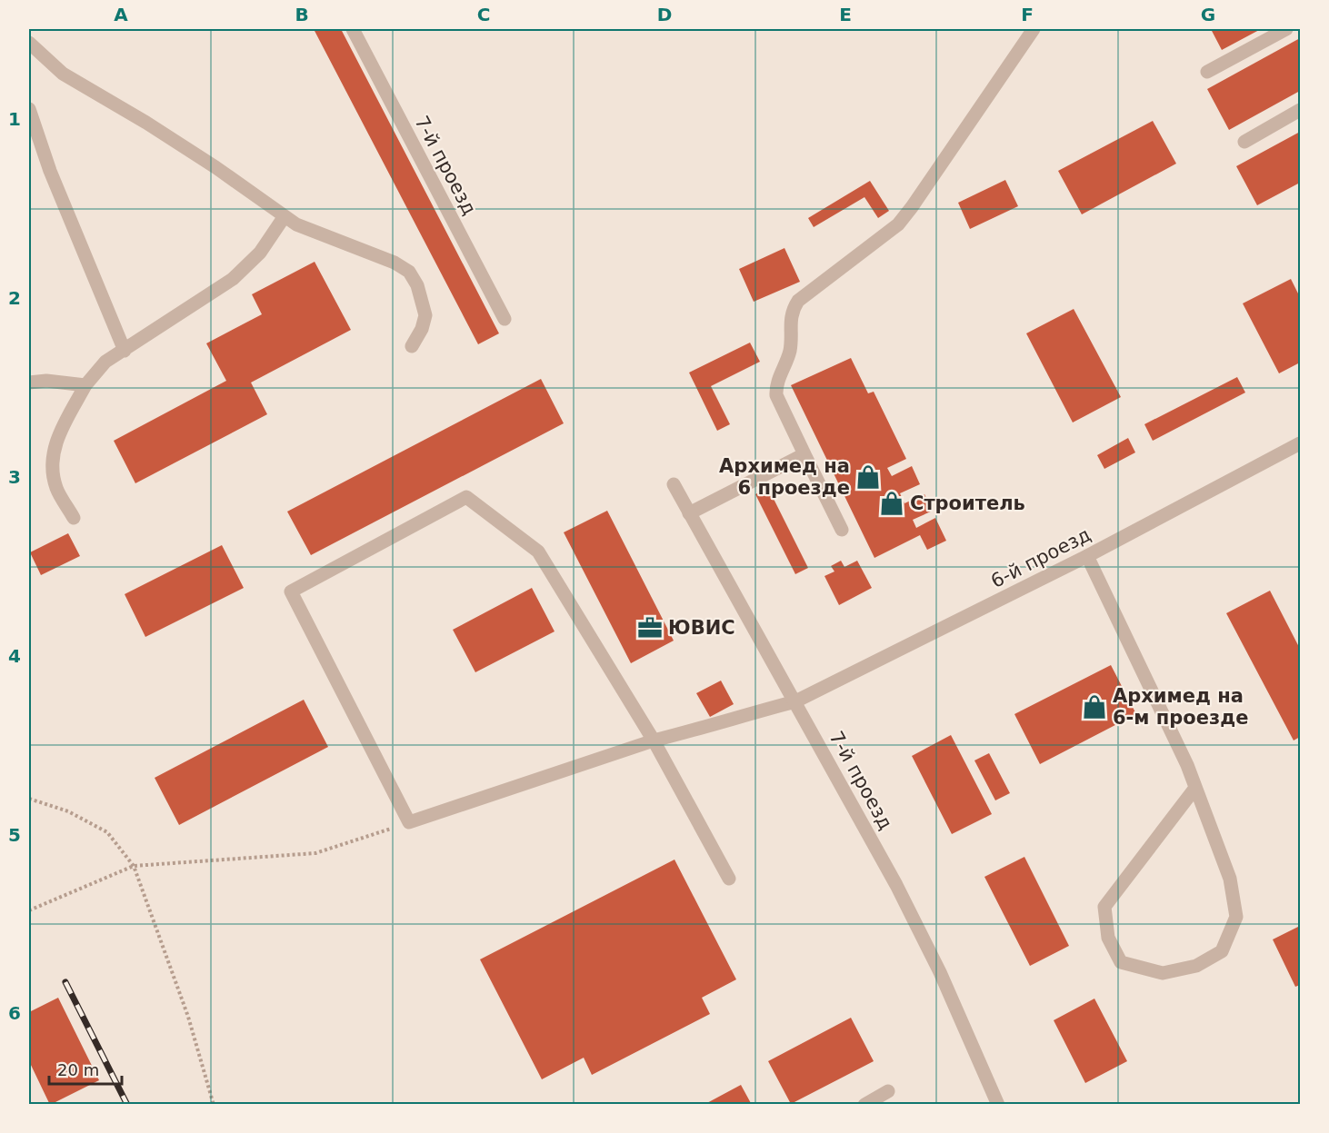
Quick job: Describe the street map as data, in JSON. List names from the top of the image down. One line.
{"streets":{"street":["7-й проезд","6-й проезд"]},"crossings":[["7-й проезд","6-й проезд"]],"places":{"shop":["Архимед на 6 проезде","Строитель","Архимед на 6-м проезде"],"office":["ЮВИС"]},"scale_bar":"20 m","grid":{"columns":["A","B","C","D","E","F","G"],"rows":["1","2","3","4","5","6"]}}
